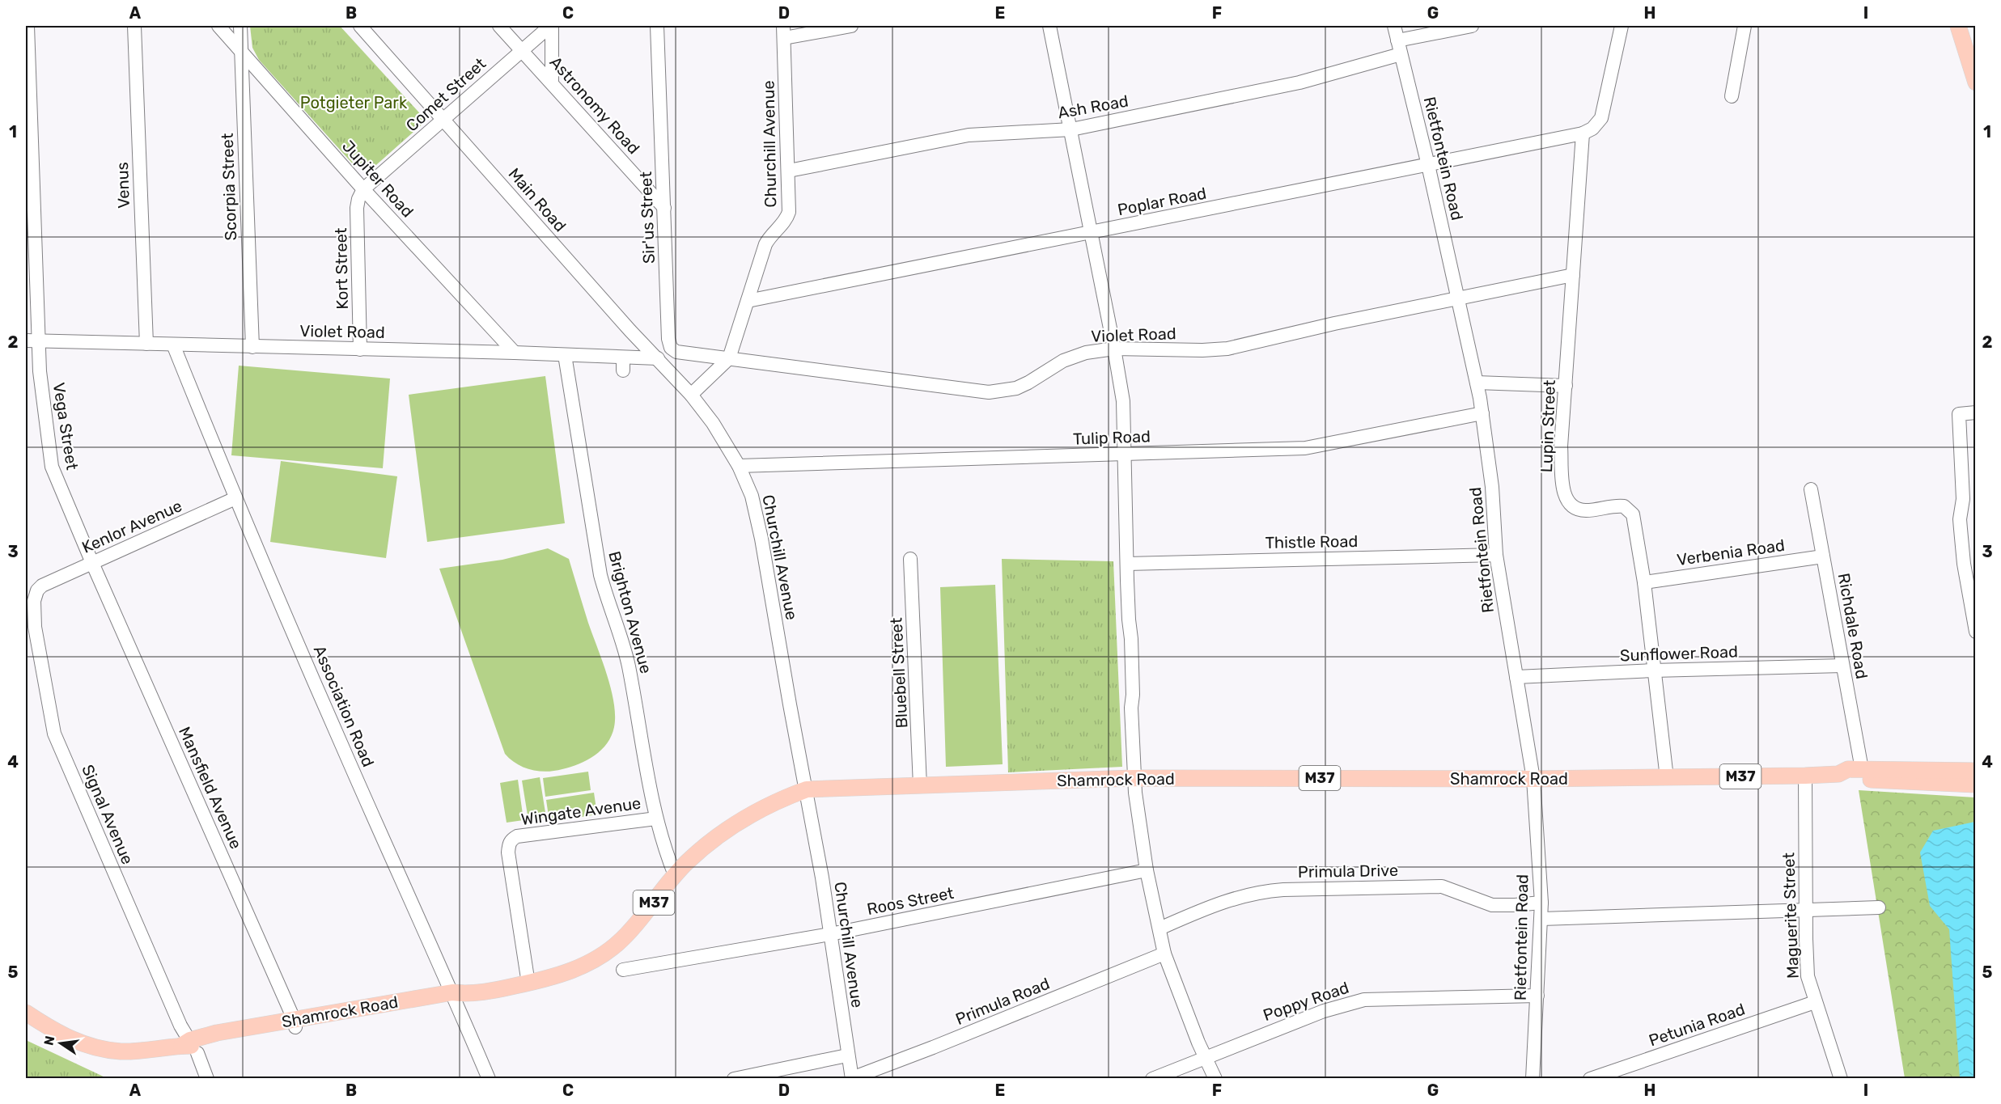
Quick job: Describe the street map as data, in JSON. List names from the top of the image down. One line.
{"streets":{"main road":["M37","Shamrock Road"],"street":["Comet Street","Astronomy Road","Ash Road","Churchill Avenue","Rietfontein Road","Jupiter Road","Venus","Scorpia Street","Main Road","Poplar Road","Sir'us Street","Kort Street","Violet Road","Vega Street","Lupin Street","Tulip Road","Kenlor Avenue","Thistle Road","Verbenia Road","Brighton Avenue","Richdale Road","Sunflower Road","Bluebell Street","Association Road","Mansfield Avenue","Wingate Avenue","Signal Avenue","Primula Drive","Roos Street","Maguerite Street","Primula Road","Poppy Road","Petunia Road"]},"crossings":[["Comet Street","Astronomy Road"],["Comet Street","Jupiter Road"],["Comet Street","Main Road"],["Comet Street","Kort Street"],["Astronomy Road","Sir'us Street"],["Ash Road","Churchill Avenue"],["Ash Road","Rietfontein Road"],["Churchill Avenue","Main Road"],["Churchill Avenue","Poplar Road"],["Churchill Avenue","Sir'us Street"],["Churchill Avenue","Violet Road"],["Churchill Avenue","Tulip Road"],["Churchill Avenue","Shamrock Road"],["Churchill Avenue","Roos Street"],["Churchill Avenue","Primula Road"],["Rietfontein Road","Poplar Road"],["Rietfontein Road","Violet Road"],["Rietfontein Road","Tulip Road"],["Rietfontein Road","Thistle Road"],["Rietfontein Road","Sunflower Road"],["Rietfontein Road","Shamrock Road"],["Rietfontein Road","Primula Drive"],["Rietfontein Road","Poppy Road"],["Jupiter Road","Scorpia Street"],["Jupiter Road","Kort Street"],["Jupiter Road","Violet Road"],["Venus","Violet Road"],["Scorpia Street","Violet Road"],["Main Road","Violet Road"],["Poplar Road","Lupin Street"],["Sir'us Street","Violet Road"],["Kort Street","Violet Road"],["Violet Road","Vega Street"],["Violet Road","Lupin Street"],["Violet Road","Brighton Avenue"],["Violet Road","Association Road"],["Vega Street","Kenlor Avenue"],["Vega Street","Mansfield Avenue"],["Lupin Street","Verbenia Road"],["Lupin Street","Sunflower Road"],["Lupin Street","Shamrock Road"],["Kenlor Avenue","Association Road"],["Kenlor Avenue","Mansfield Avenue"],["Kenlor Avenue","Signal Avenue"],["Verbenia Road","Richdale Road"],["Brighton Avenue","Shamrock Road"],["Brighton Avenue","Wingate Avenue"],["Richdale Road","Sunflower Road"],["Richdale Road","Shamrock Road"],["Bluebell Street","Shamrock Road"],["Association Road","Shamrock Road"],["M37","Shamrock Road"],["M37","Signal Avenue"],["Shamrock Road","Mansfield Avenue"],["Shamrock Road","Wingate Avenue"],["Shamrock Road","Signal Avenue"],["Shamrock Road","Maguerite Street"],["Maguerite Street","Petunia Road"]],"parks":["Potgieter Park"],"north":"left","grid":{"columns":["A","B","C","D","E","F","G","H","I"],"rows":["1","2","3","4","5"]}}
